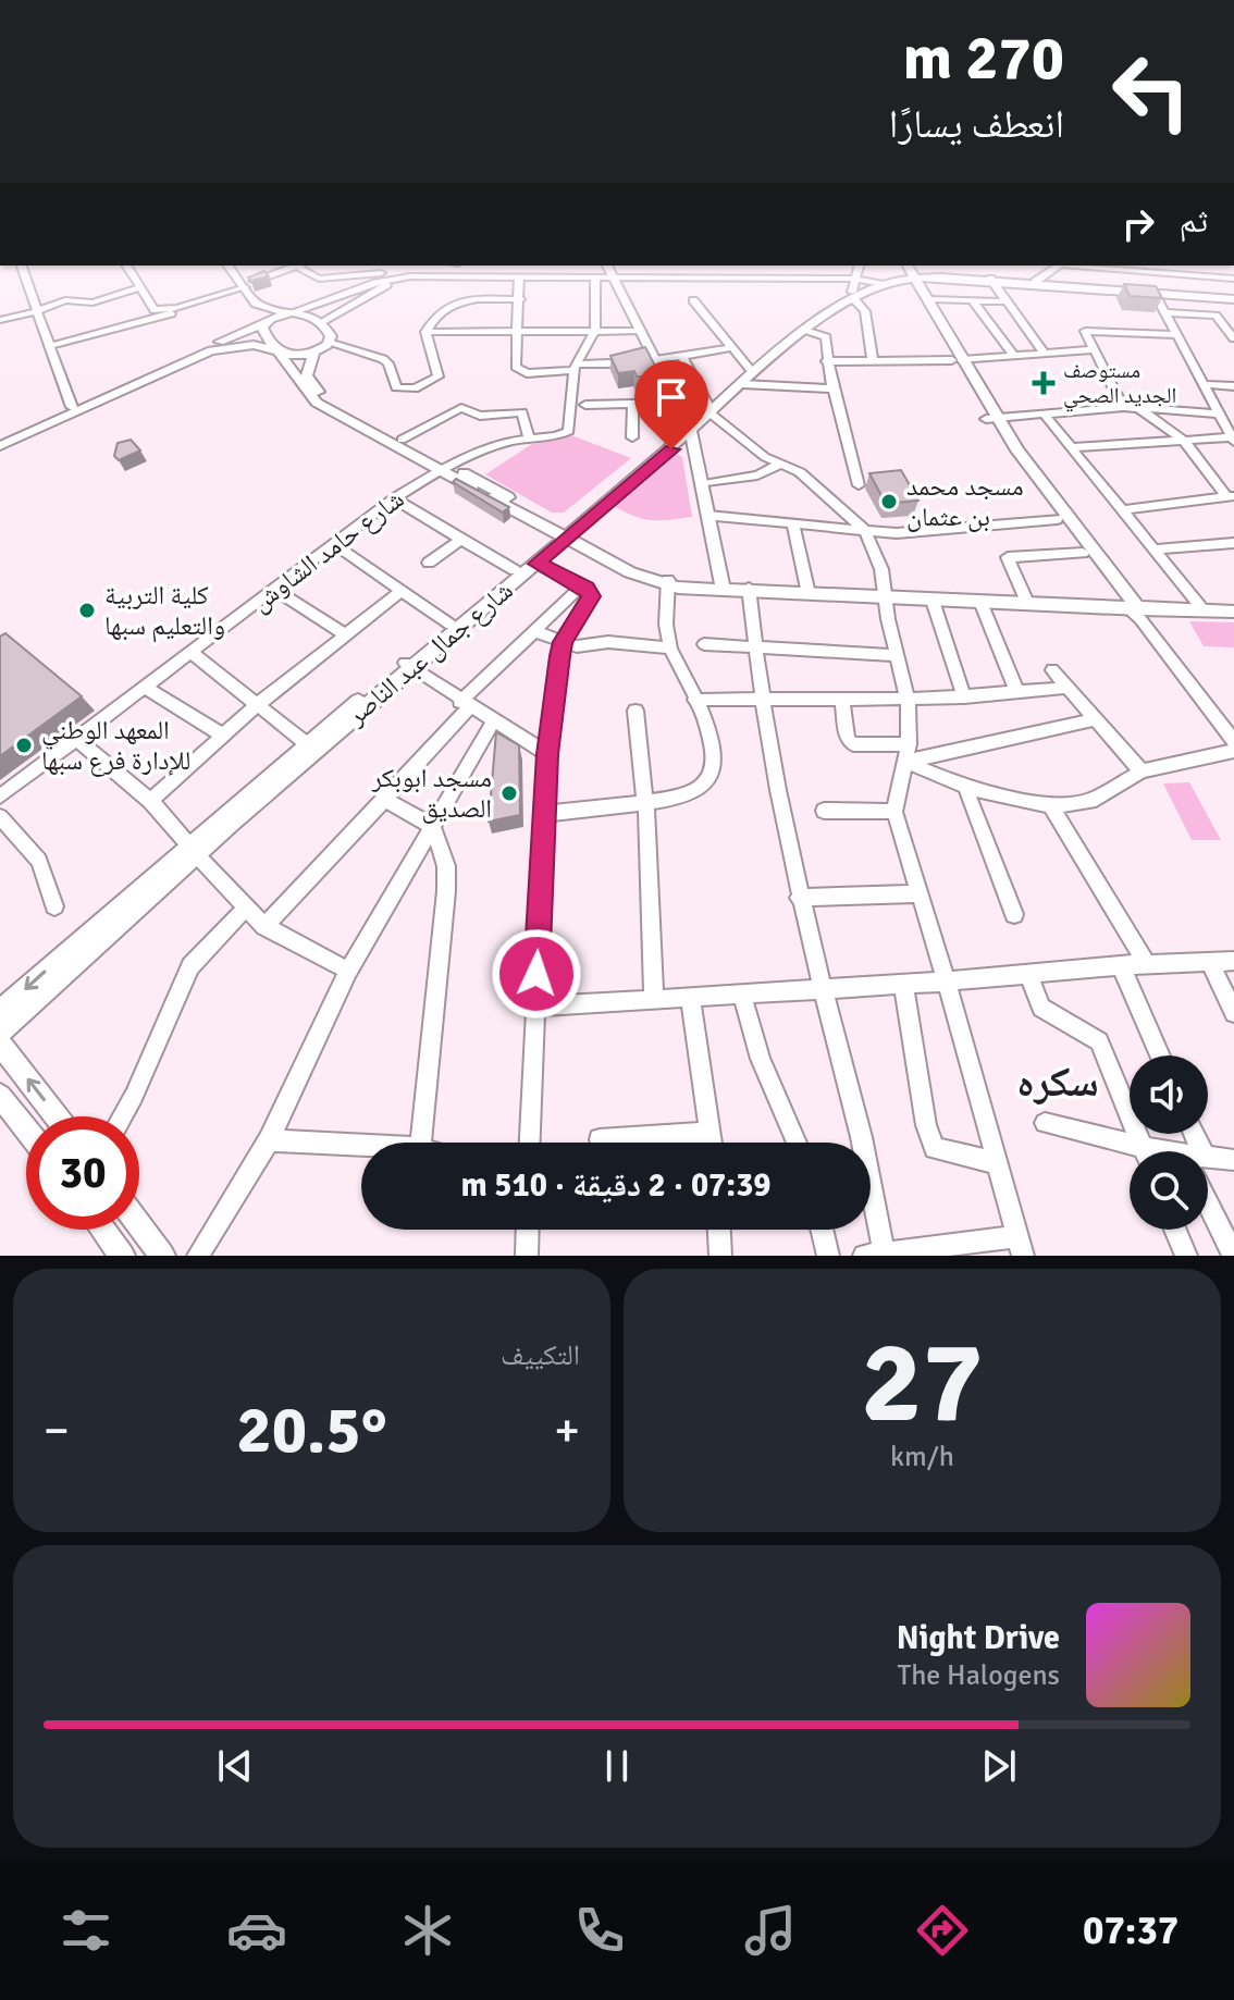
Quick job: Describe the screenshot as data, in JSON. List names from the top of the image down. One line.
{"streets":{"main road":["شارع جمال عبد الناصر"],"street":["شارع حامد الشاوش"]},"districts":["سكره"],"places":{"health":["مستوصف الجديد الصحي"],"other":["مسجد محمد بن عثمان","كلية التربية والتعليم سبها","المعهد الوطني للإدارة فرع سبها","مسجد ابوبكر الصديق"]},"page":{"turn":["270 m","انعطف يسارًا"],"then":"ثم","limit":"30","trip":"07:39 · 2 دقيقة · 510 m","tile":[["27","km/h"],"التكييف"],"heat":["−","20.5°","+"],"song":["Night Drive","The Halogens"],"tabs":"07:37"}}
